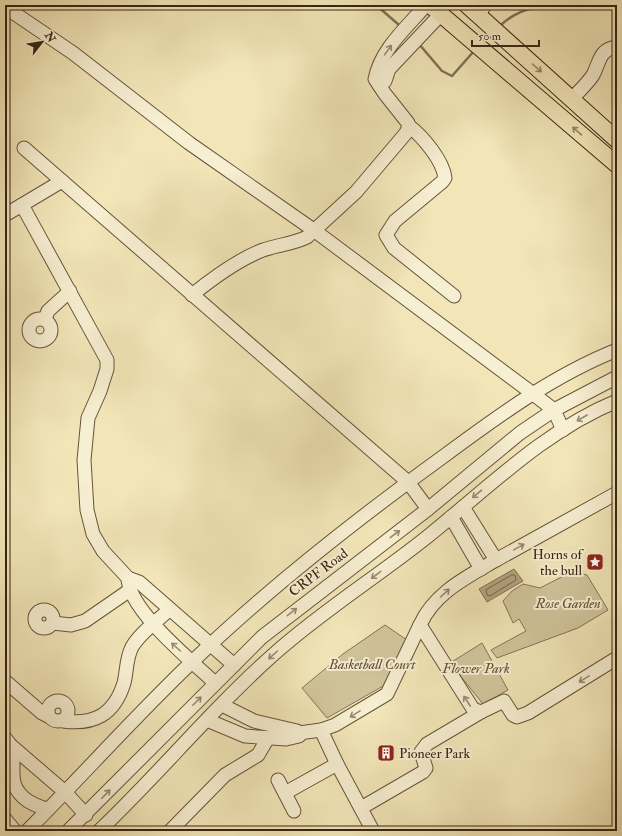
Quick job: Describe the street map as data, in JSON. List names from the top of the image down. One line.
{"streets":{"street":["CRPF Road"]},"parks":["Rose Garden","Basketball Court","Flower Park"],"places":{"place":["Horns of the bull"],"building":["Pioneer Park"]},"scale_bar":"50 m","north":"top right"}
